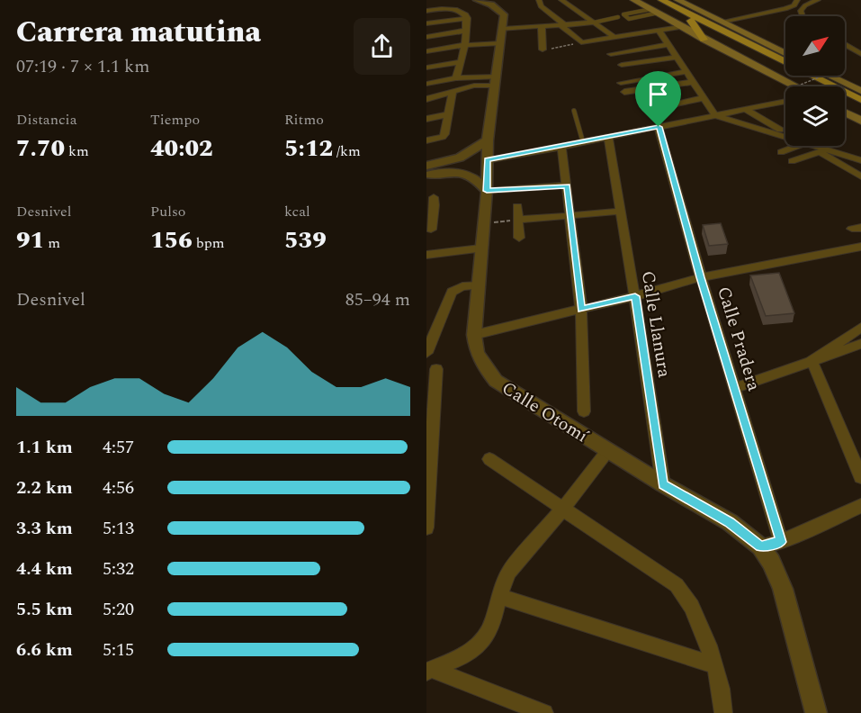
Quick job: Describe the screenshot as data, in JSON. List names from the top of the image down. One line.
{"streets":{"street":["Calle Llanura","Calle Pradera","Calle Otomí"]},"crossings":[["Calle Llanura","Calle Otomí"]],"north":"top right","page":{"heading":["Carrera matutina","07:19 · 7 × 1.1 km"],"stats":[["Distancia","7.70 km"],["Tiempo","40:02"],["Ritmo","5:12 /km"],["Desnivel","91 m"],["Pulso","156 bpm"],["kcal","539"]],"chart":["Desnivel","85–94 m"],"list":[{"name":"1.1 km","note":"4:57"},{"name":"2.2 km","note":"4:56"},{"name":"3.3 km","note":"5:13"},{"name":"4.4 km","note":"5:32"},{"name":"5.5 km","note":"5:20"},{"name":"6.6 km","note":"5:15"}]}}
